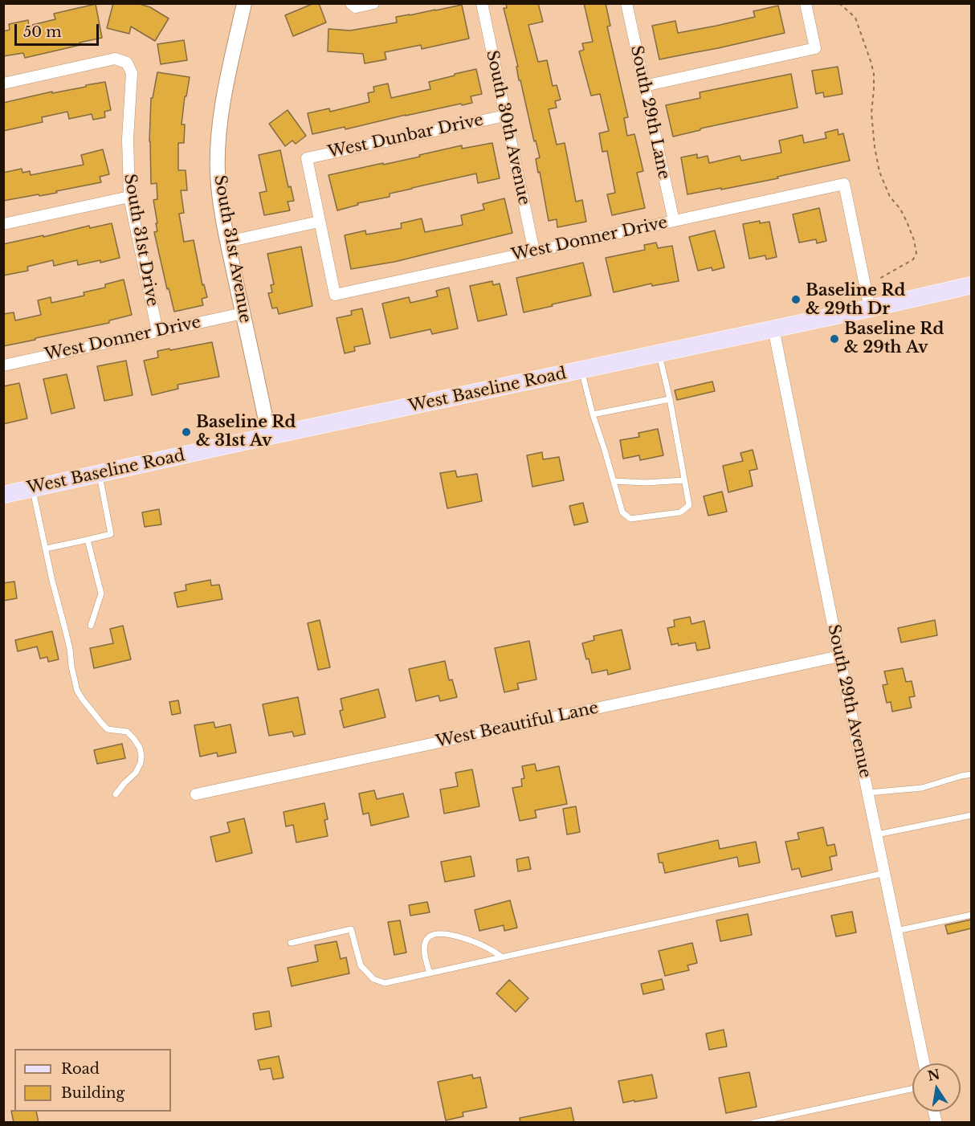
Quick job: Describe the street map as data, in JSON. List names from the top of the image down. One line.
{"streets":{"main road":["West Baseline Road"],"street":["South 29th Lane","South 30th Avenue","West Dunbar Drive","West Donner Drive","South 31st Drive","South 31st Avenue","South 29th Avenue","West Beautiful Lane"]},"crossings":[["South 29th Lane","West Donner Drive"],["South 30th Avenue","West Dunbar Drive"],["South 30th Avenue","West Donner Drive"],["West Dunbar Drive","West Donner Drive"],["West Donner Drive","South 31st Drive"],["West Donner Drive","South 31st Avenue"],["West Donner Drive","West Baseline Road"],["South 31st Avenue","West Baseline Road"],["West Baseline Road","South 29th Avenue"],["South 29th Avenue","West Beautiful Lane"]],"places":["Baseline Rd & 29th Dr","Baseline Rd & 29th Av","Baseline Rd & 31st Av"],"legend":["Road","Building"],"scale_bar":"50 m","north":"top"}
